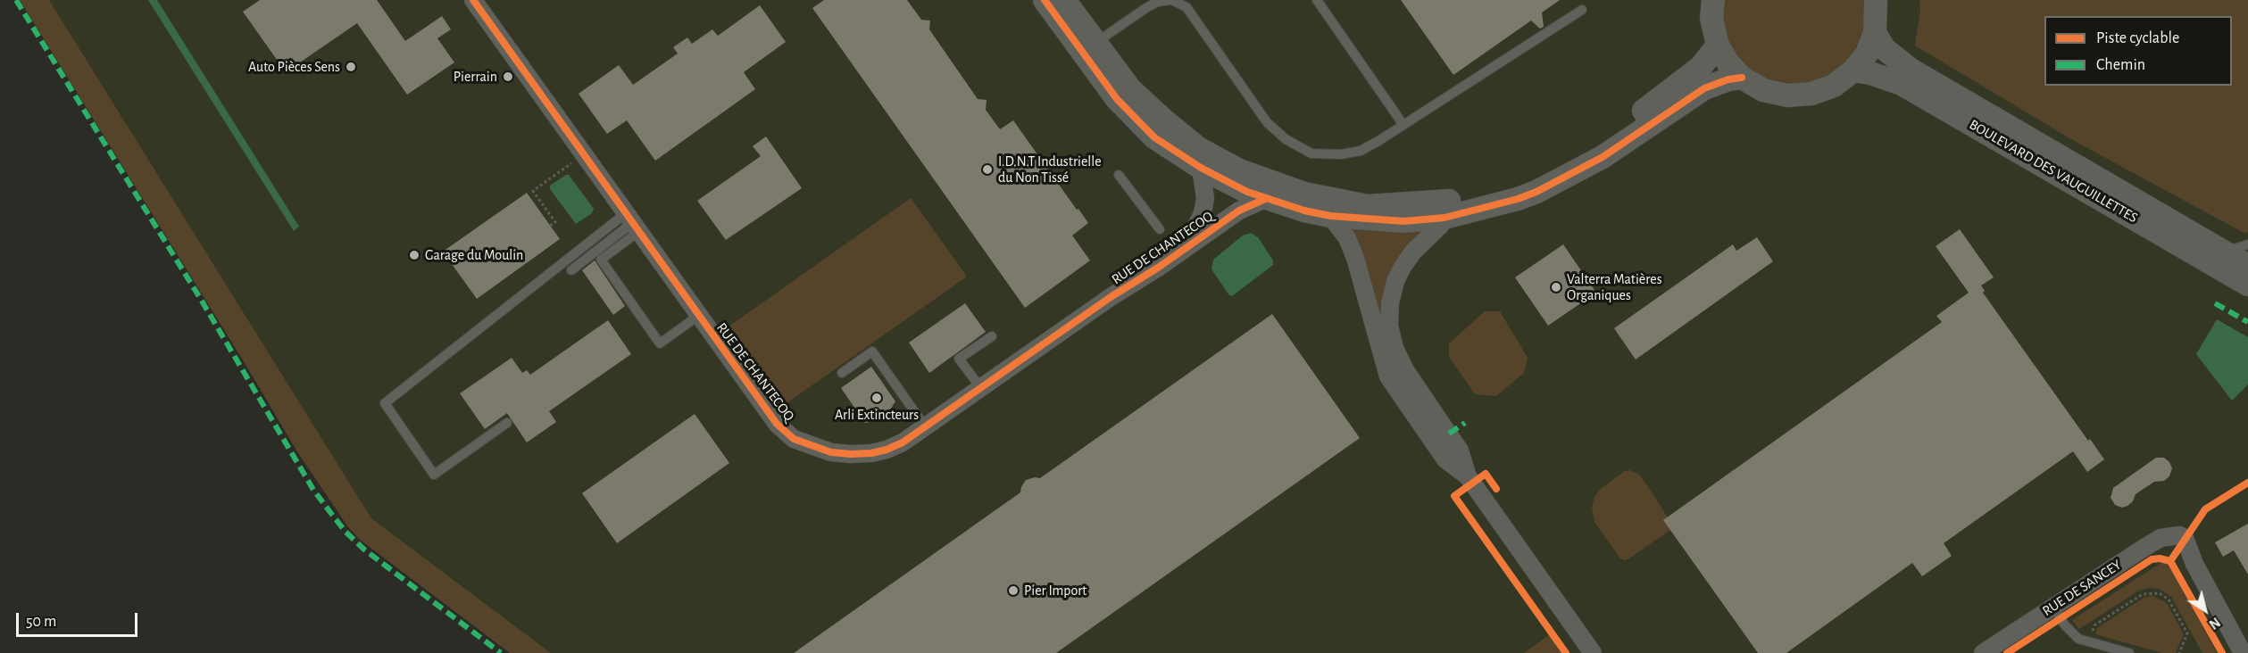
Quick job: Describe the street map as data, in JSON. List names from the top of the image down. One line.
{"streets":{"street":["BOULEVARD DES VAUGUILLETTES","RUE DE CHANTECOQ","RUE DE SANCEY"]},"places":["Auto Pièces Sens","Pierrain","I.D.N.T Industrielle du Non Tissé","Garage du Moulin","Valterra Matières Organiques","Arli Extincteurs","Pier Import"],"legend":["Piste cyclable","Chemin"],"scale_bar":"50 m","north":"bottom right"}
